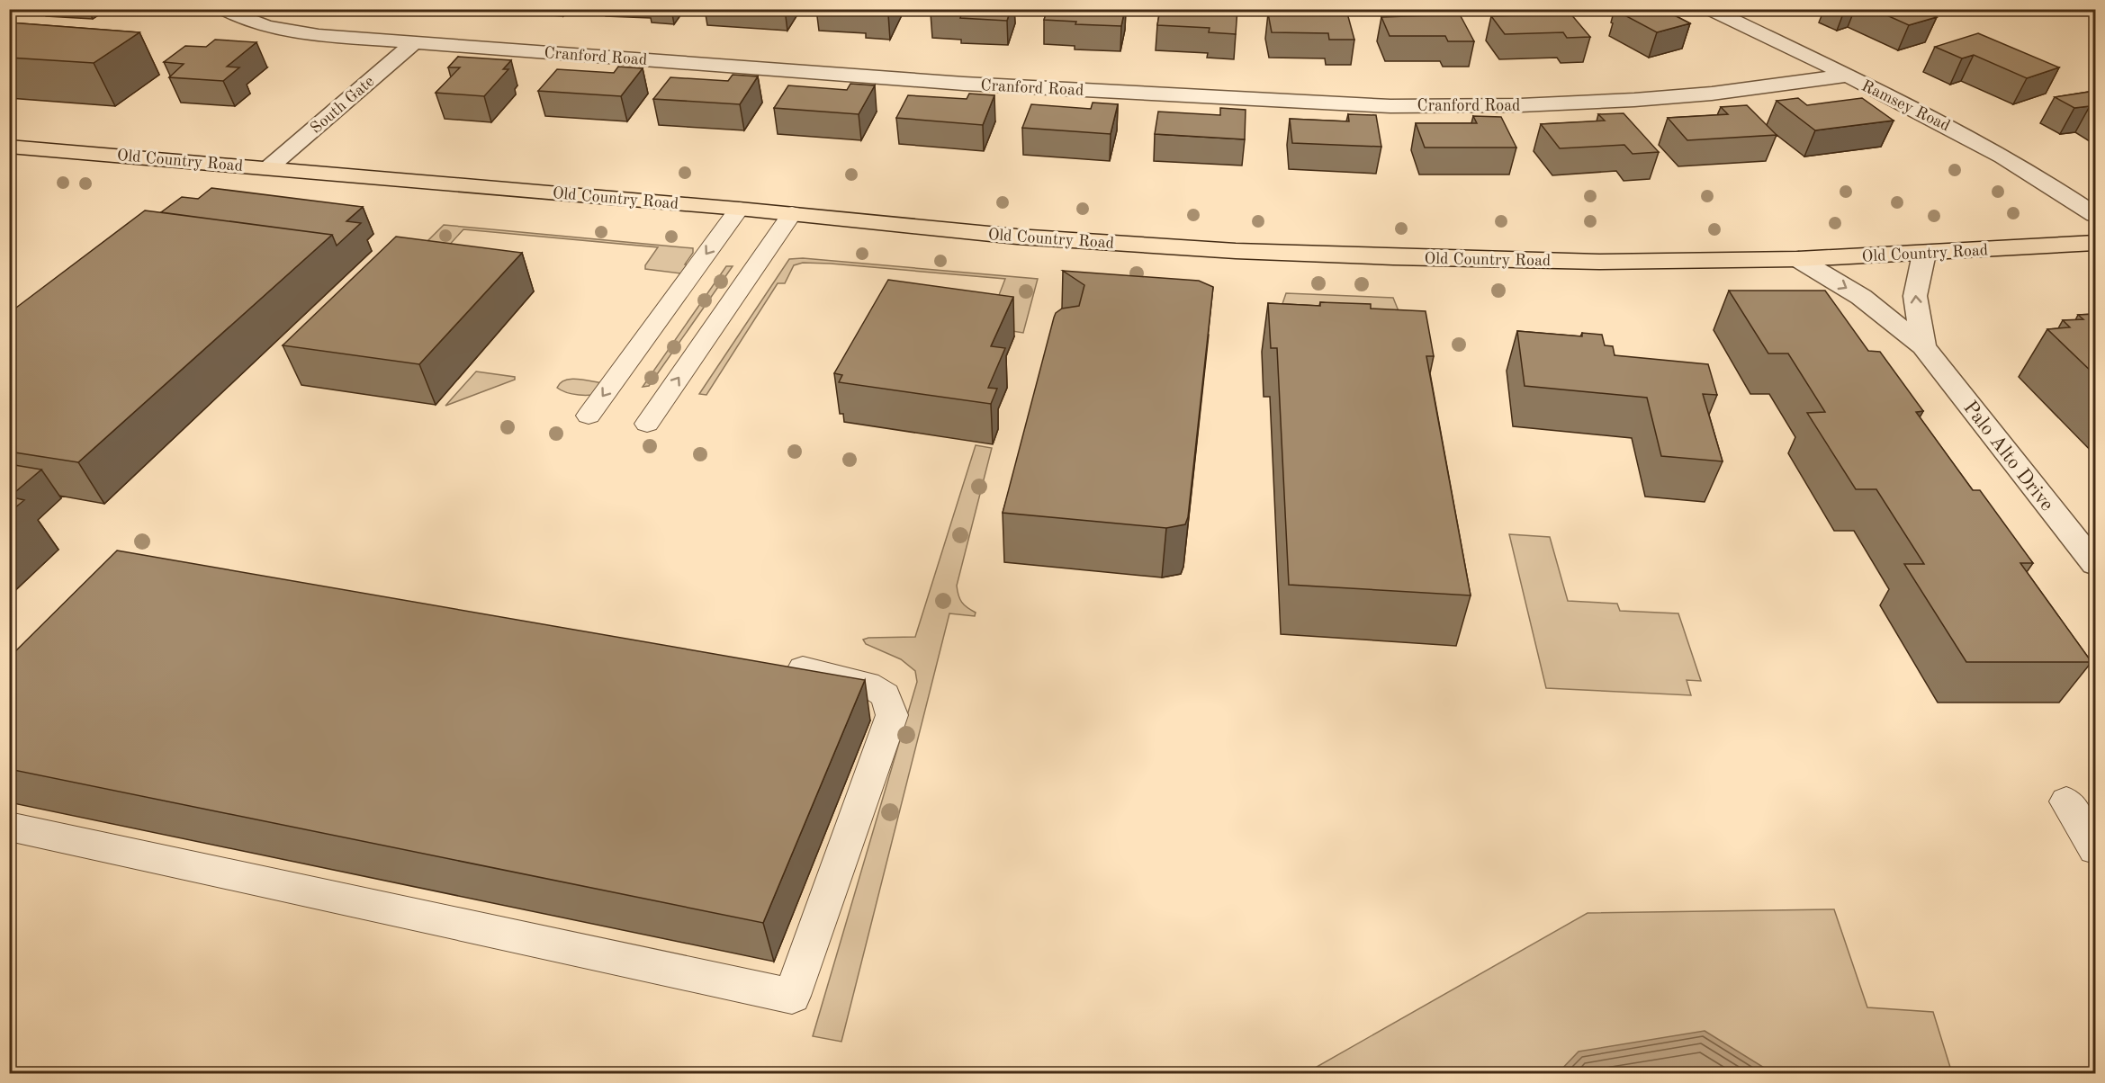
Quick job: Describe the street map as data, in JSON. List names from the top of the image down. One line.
{"streets":{"main road":["Old Country Road"],"street":["Cranford Road","South Gate","Ramsey Road","Palo Alto Drive"]},"crossings":[["Cranford Road","South Gate"],["Cranford Road","Ramsey Road"],["South Gate","Old Country Road"],["Old Country Road","Palo Alto Drive"]]}
